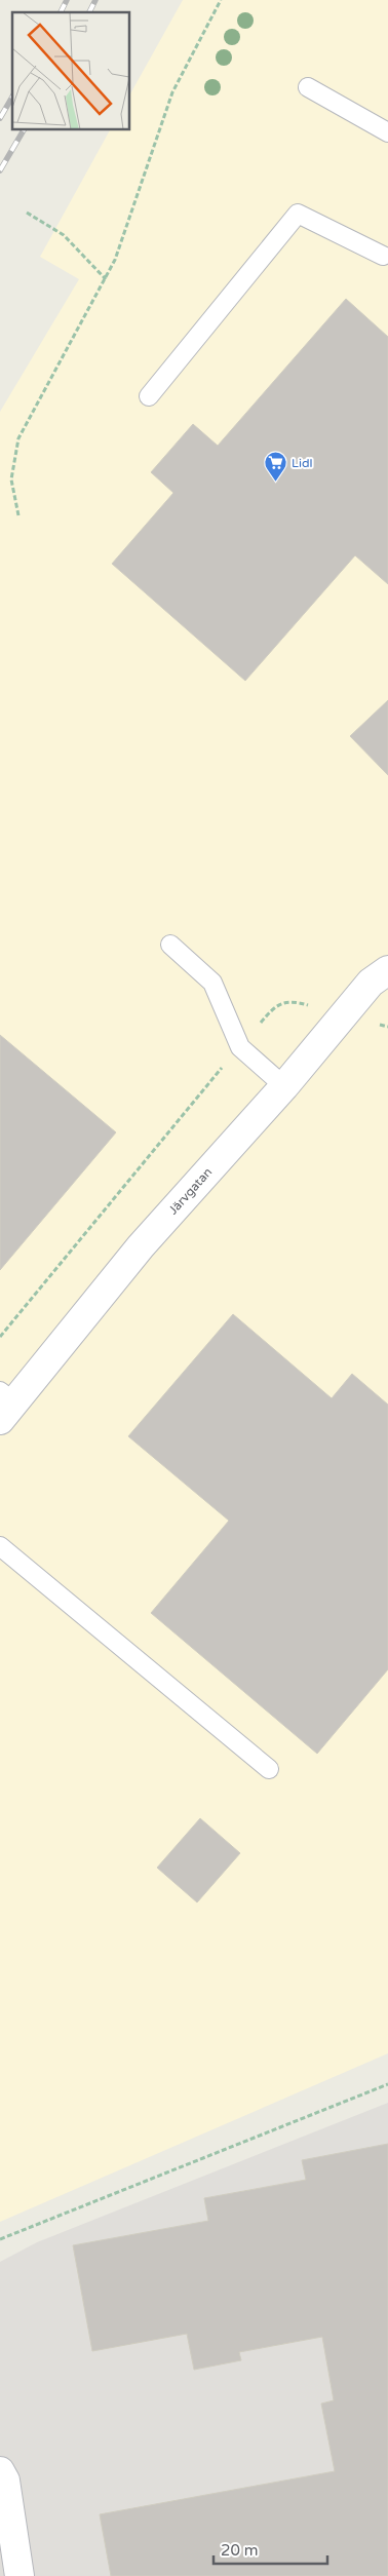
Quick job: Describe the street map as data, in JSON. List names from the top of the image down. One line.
{"streets":{"street":["Järvgatan"]},"places":{"supermarket":["Lidl"]},"scale_bar":"20 m"}
